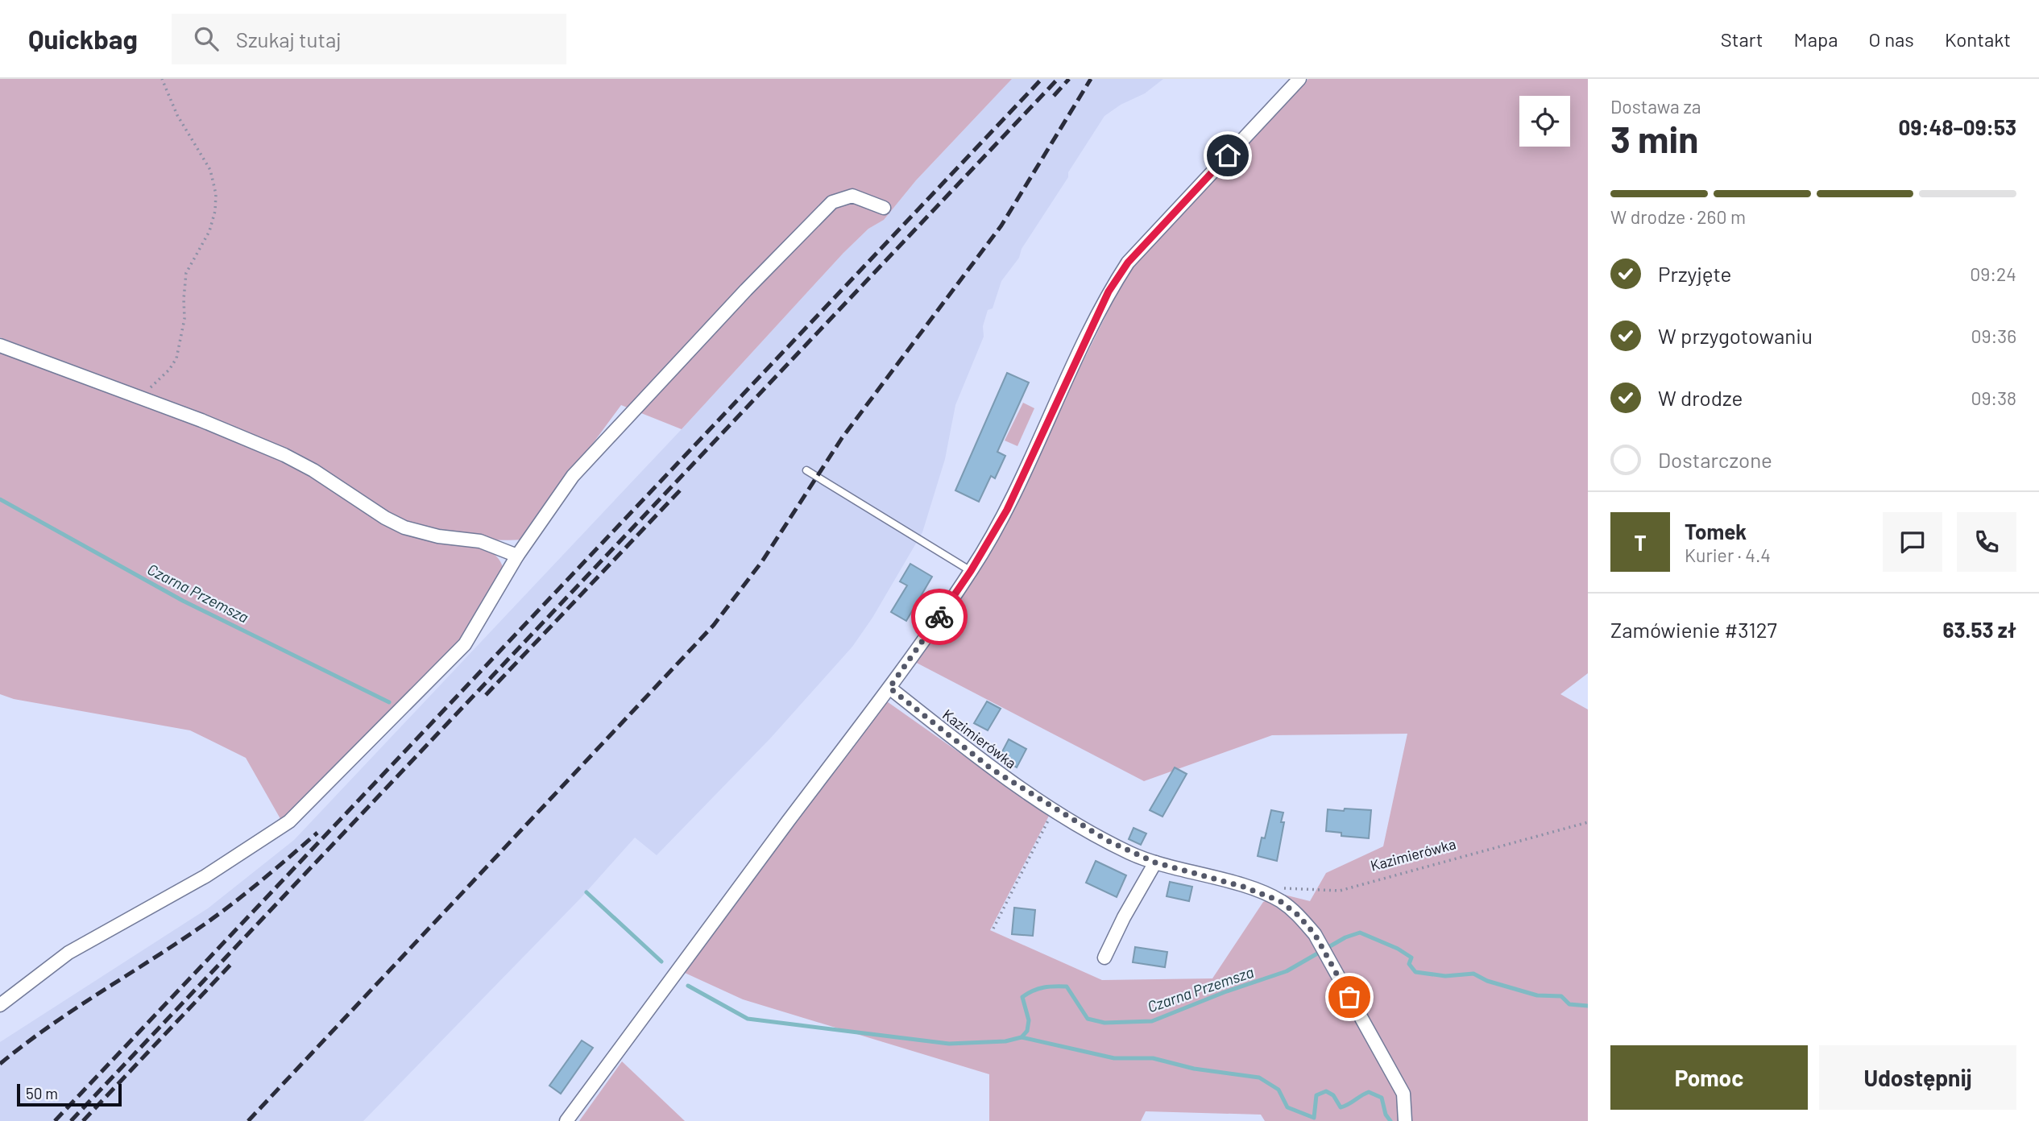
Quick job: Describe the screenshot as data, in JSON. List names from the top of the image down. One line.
{"streets":{"street":["Kazimierówka"]},"water":["Czarna Przemsza"],"scale_bar":"50 m","page":{"header":"Quickbag","search":"Szukaj tutaj","nav":["Start","Mapa","O nas","Kontakt"],"heading":["3 min","Dostawa za","09:48–09:53"],"panel":["Tomek","Kurier · 4.4","Zamówienie #3127","63.53 zł"],"bar":"W drodze · 260 m","list":[["Przyjęte","09:24"],["W przygotowaniu","09:36"],["W drodze","09:38"],"Dostarczone"],"round":"T","buttons":["Pomoc","Udostępnij"],"scale":"50 m"}}
